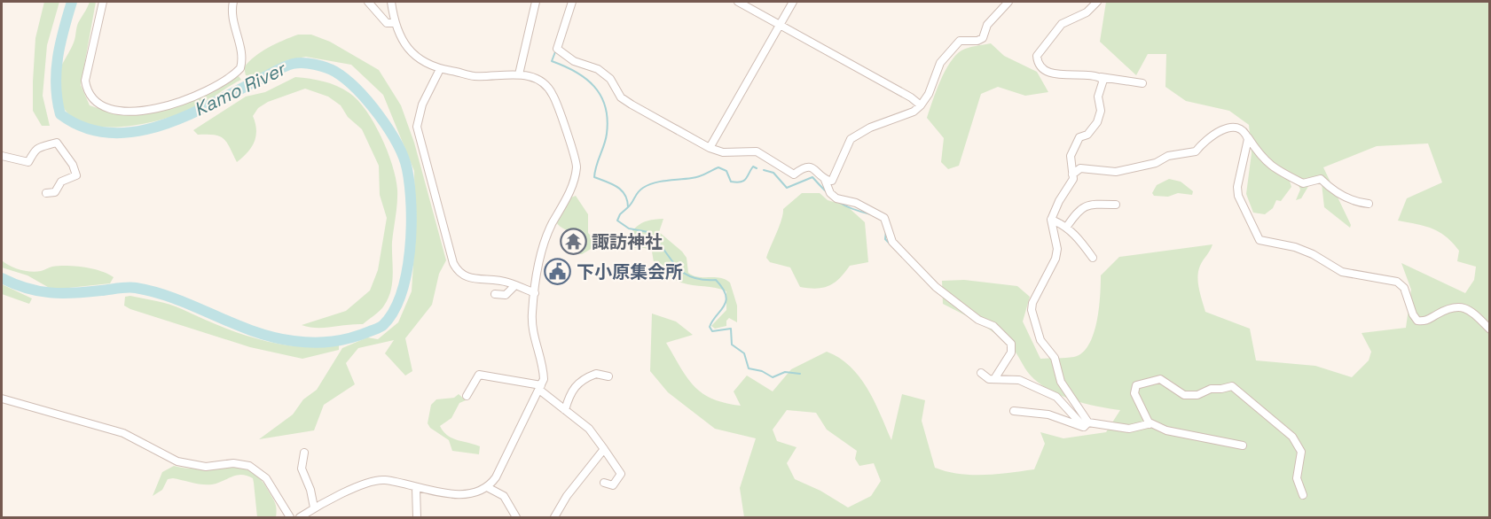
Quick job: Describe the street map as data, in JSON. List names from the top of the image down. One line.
{"water":["Kamo River"],"places":{"temple":["諏訪神社"],"public building":["下小原集会所"]}}
